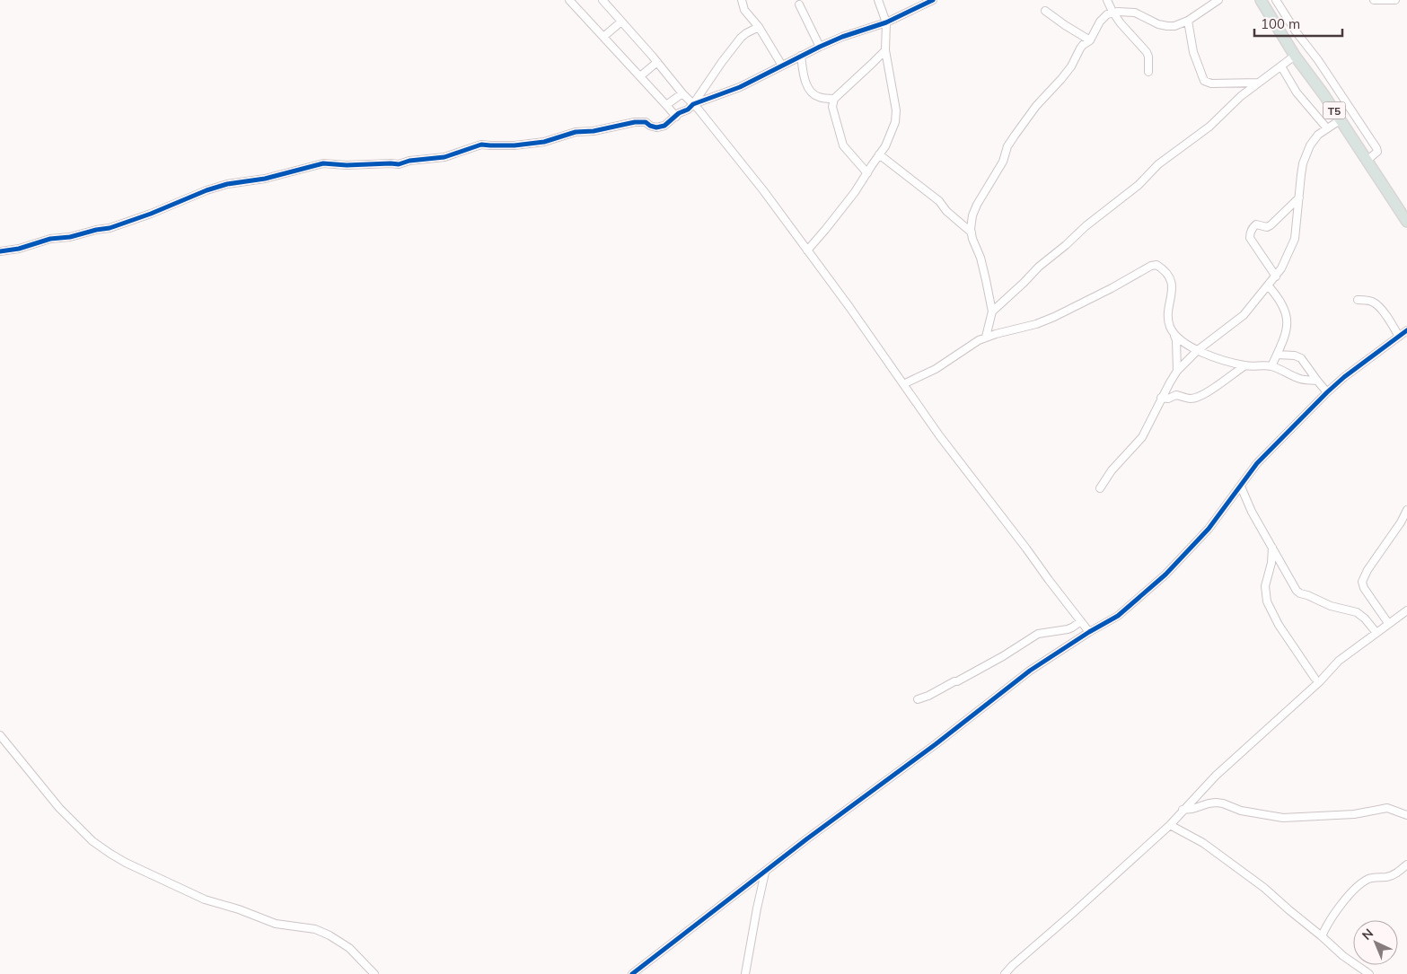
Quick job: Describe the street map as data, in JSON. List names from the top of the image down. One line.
{"streets":{"highway":["T5"]},"scale_bar":"100 m","north":"top left"}
